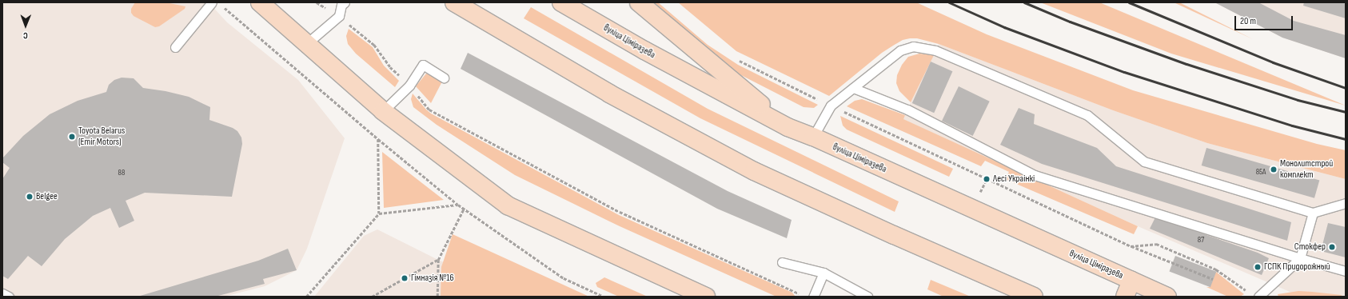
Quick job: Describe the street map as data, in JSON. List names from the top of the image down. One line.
{"streets":{"main road":["вуліца Ціміразева"]},"places":["Toyota Belarus (Emir Motors)","Монолитстрой комплект","Лесі Украінкі","Belgee","Стокфер","ГСПК Придорожный","Гімназія №16"],"house_numbers":["85А","88","87"],"scale_bar":"20 m","north":"bottom"}
